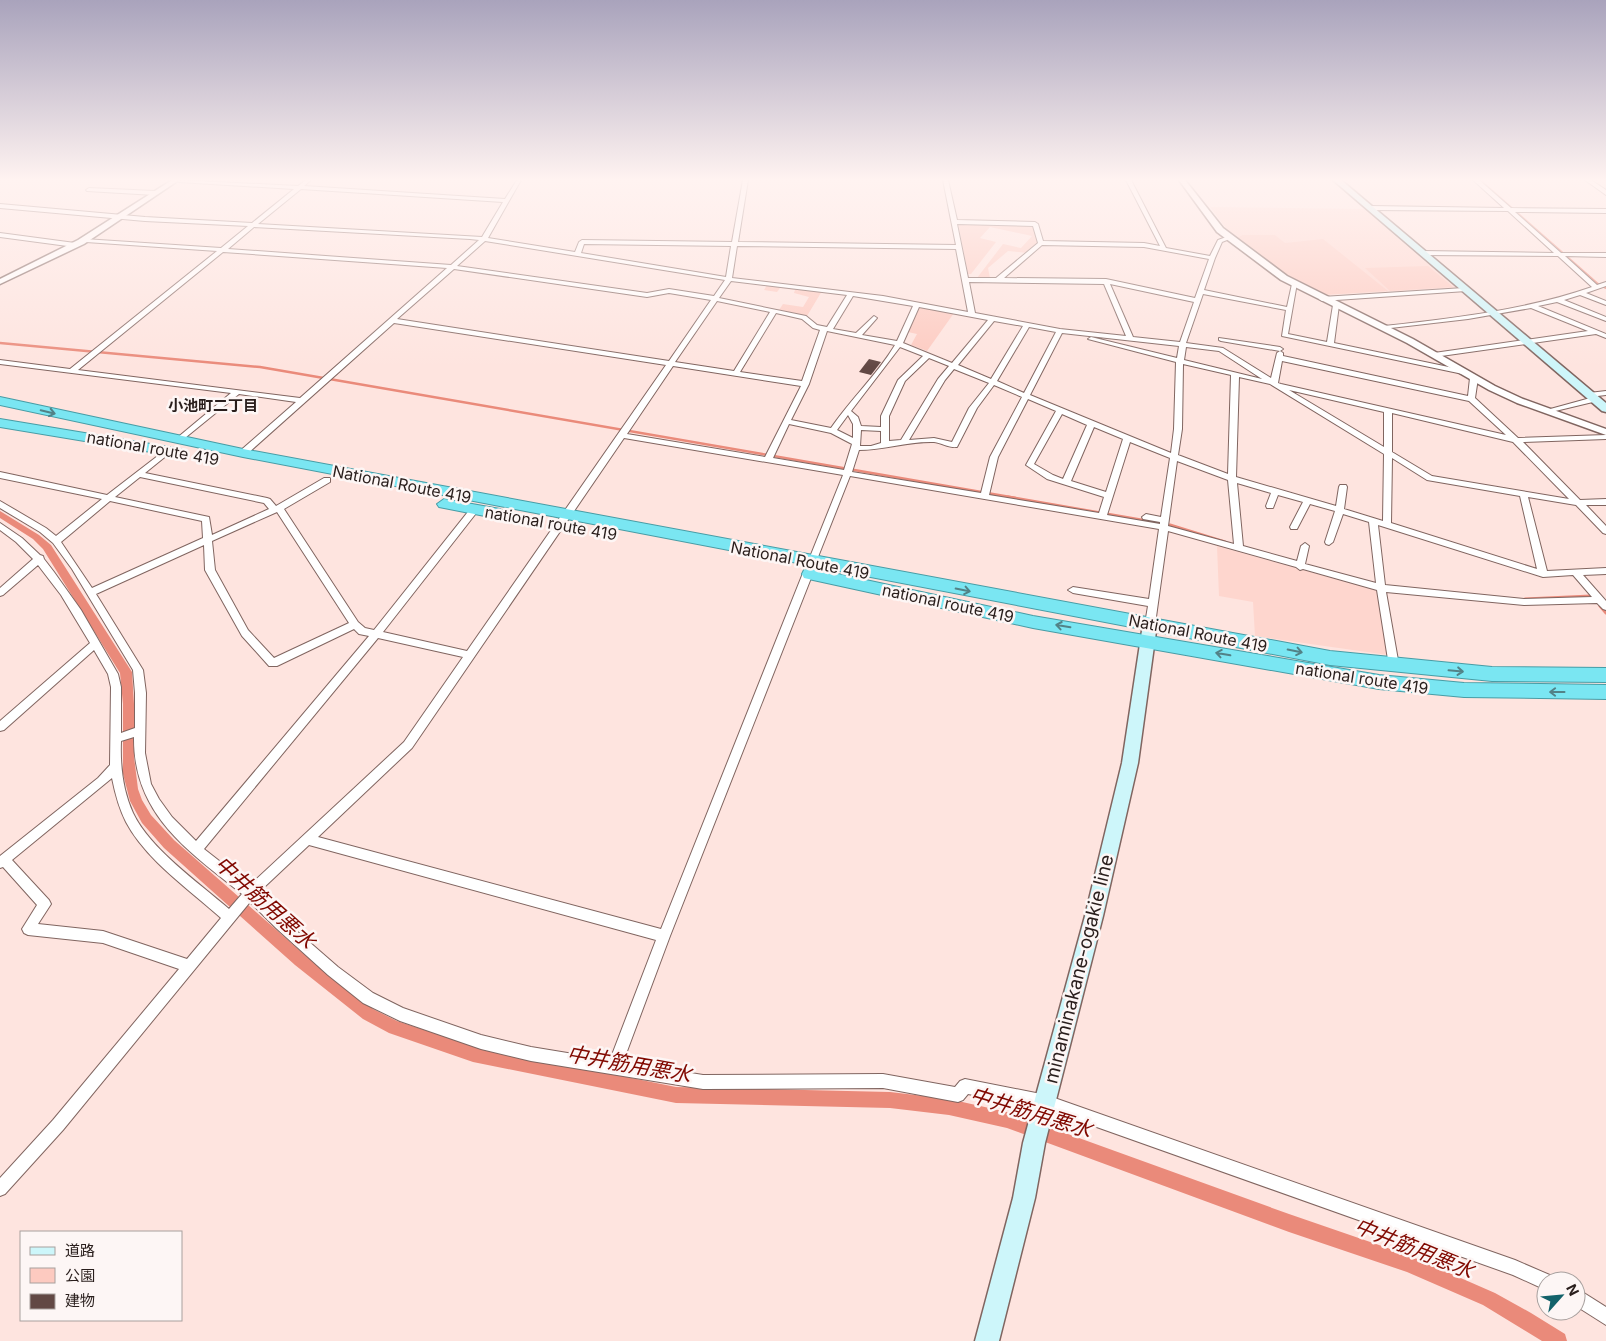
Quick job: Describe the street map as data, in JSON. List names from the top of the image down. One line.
{"streets":{"highway":["national route 419","National Route 419"],"main road":["minaminakane-ogakie line"]},"crossings":[["national route 419","National Route 419"],["national route 419","minaminakane-ogakie line"],["National Route 419","minaminakane-ogakie line"]],"one_way":["National Route 419"],"districts":["小池町二丁目"],"water":["中井筋用悪水"],"legend":["道路","公園","建物"],"north":"top right"}
